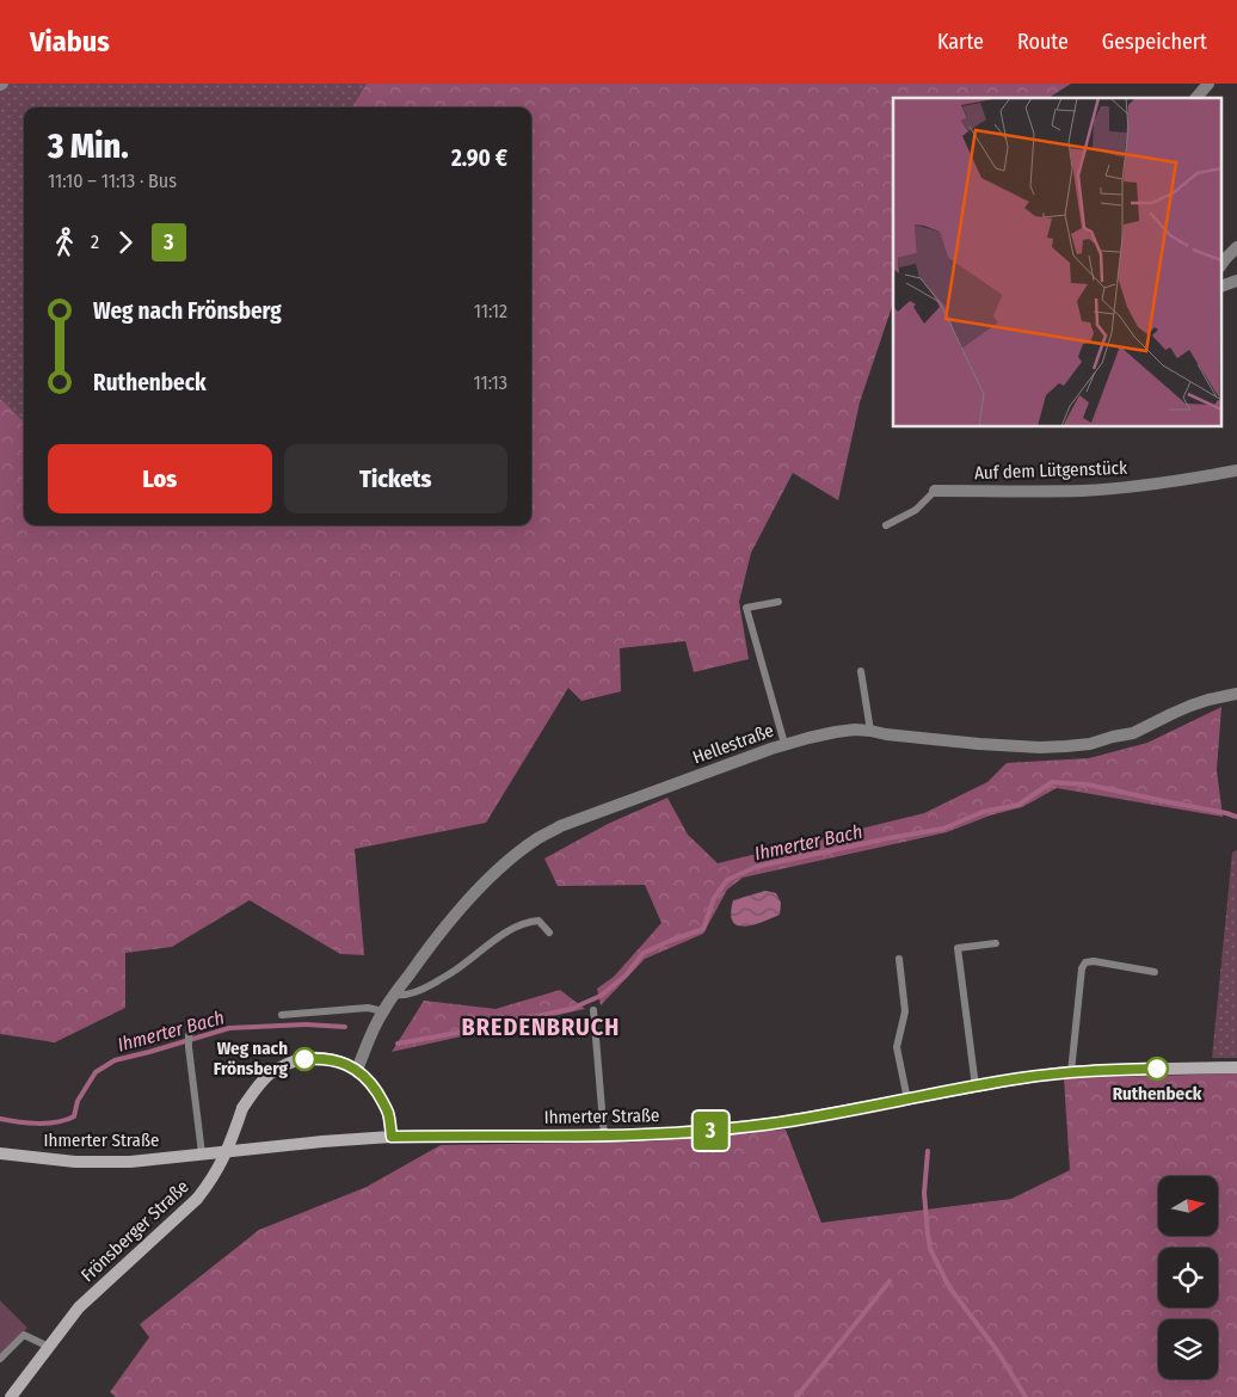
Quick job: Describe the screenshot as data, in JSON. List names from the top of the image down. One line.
{"streets":{"main road":["Ihmerter Straße","Frönsberger Straße"],"street":["Auf dem Lütgenstück","Hellestraße"]},"crossings":[["Hellestraße","Frönsberger Straße"],["Ihmerter Straße","Frönsberger Straße"]],"districts":["BREDENBRUCH"],"water":["Ihmerter Bach"],"places":["Weg nach Frönsberg","Ruthenbeck"],"lines":["bus line 3"],"north":"right","page":{"header":"Viabus","nav":["Karte","Route","Gespeichert"],"on_map":"3","heading":["3 Min.","11:10 – 11:13 · Bus","2.90 €"],"legs":["2","3"],"list":[{"name":"Weg nach Frönsberg","value":"11:12"},{"name":"Ruthenbeck","value":"11:13"}],"buttons":["Los","Tickets"]}}
